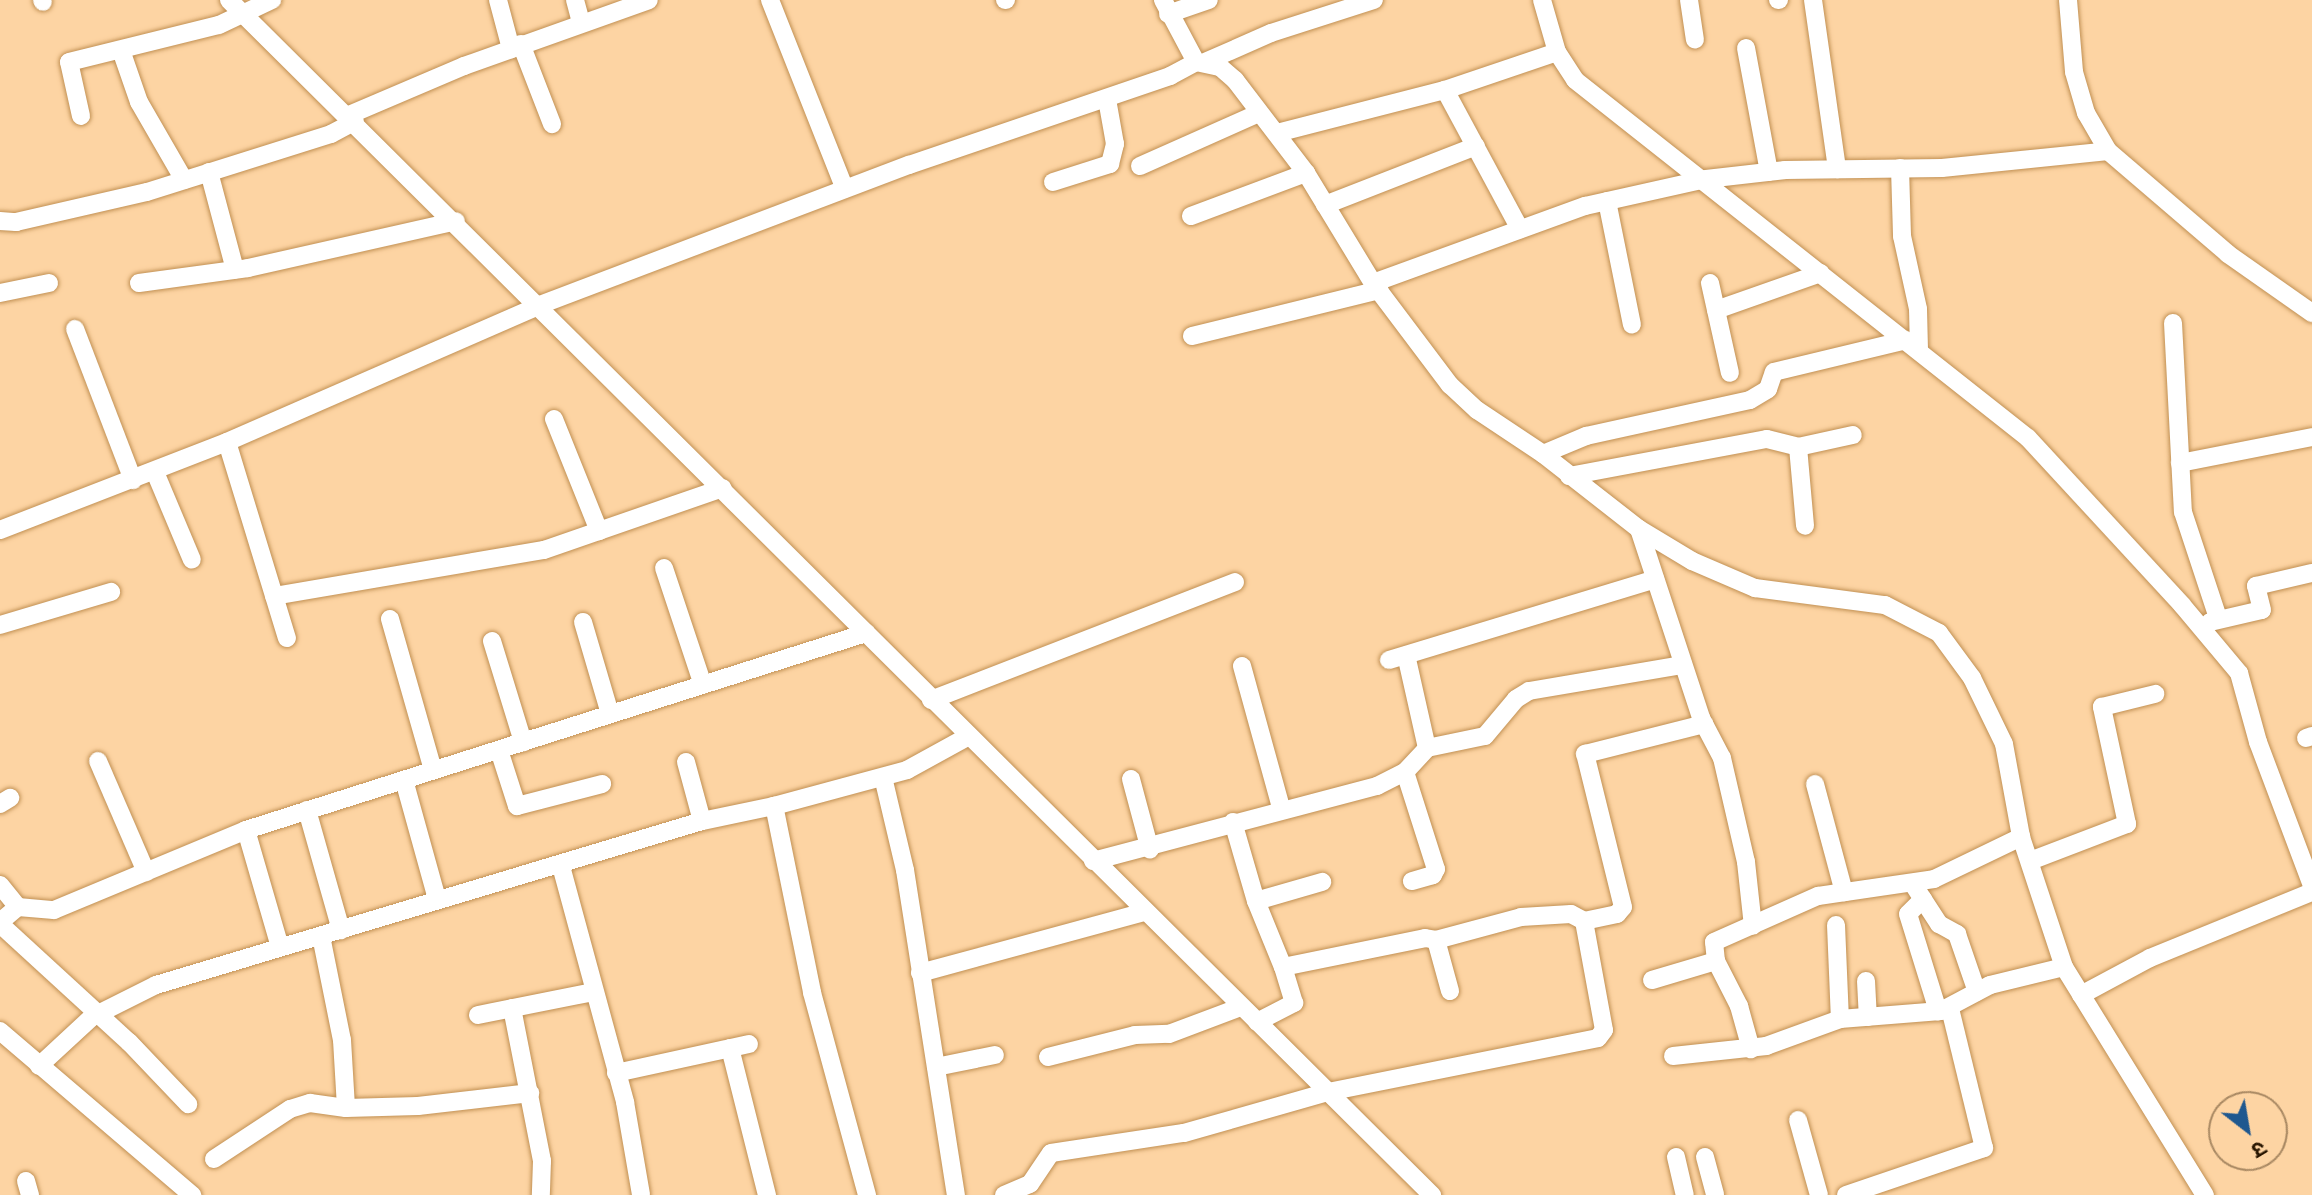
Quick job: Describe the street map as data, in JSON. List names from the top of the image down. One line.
{"north":"bottom right"}
